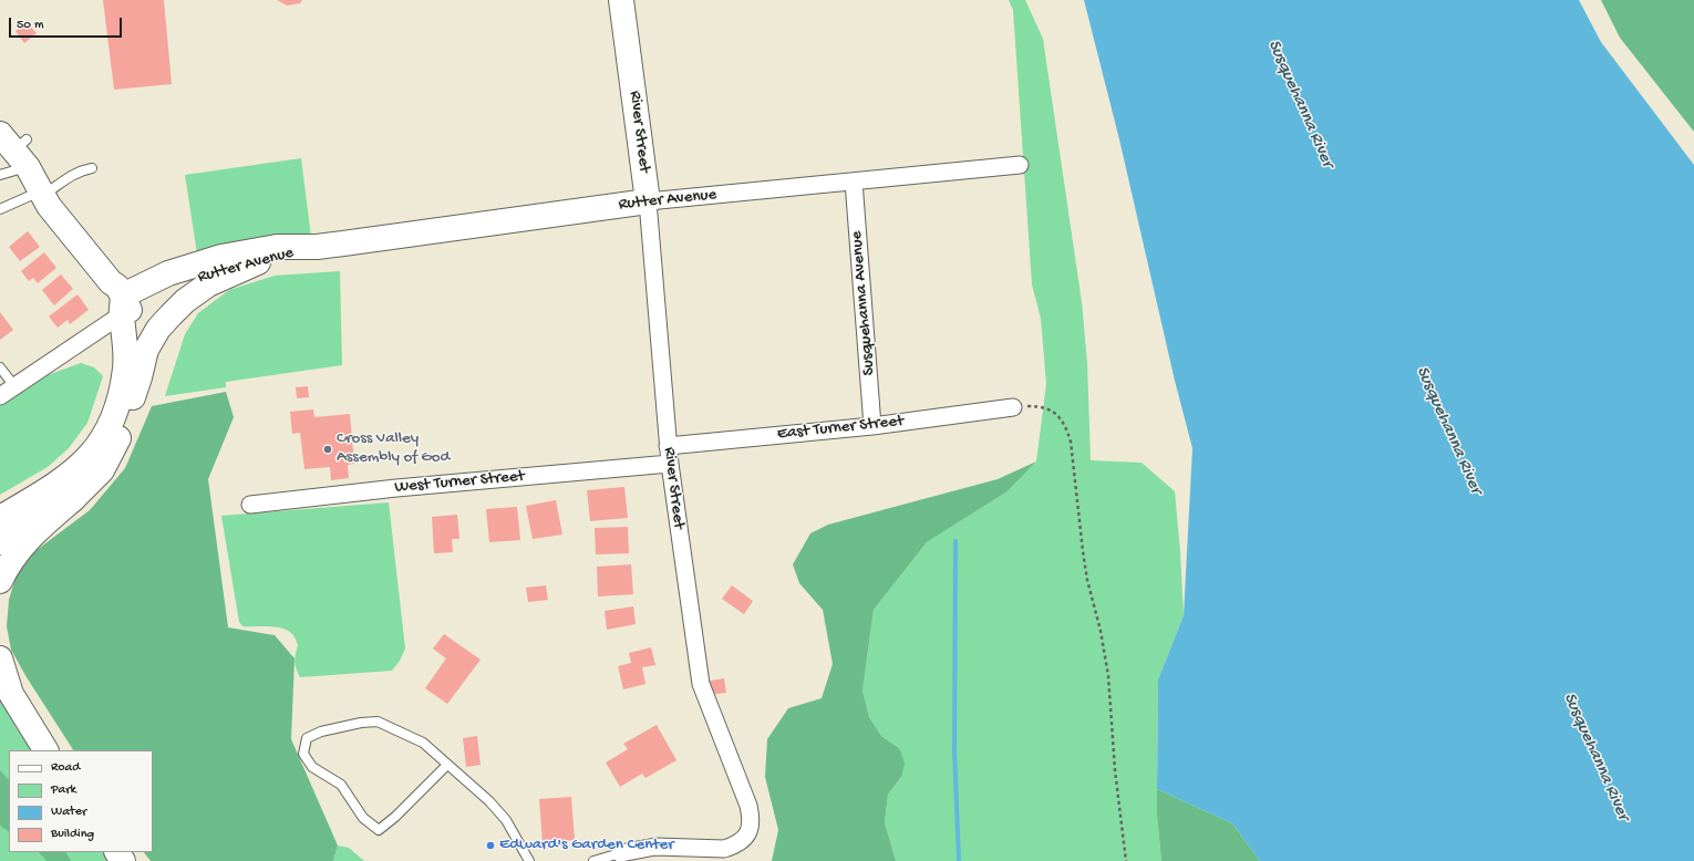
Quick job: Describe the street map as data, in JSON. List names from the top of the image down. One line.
{"streets":{"main road":["River Street","Rutter Avenue"],"street":["Susquehanna Avenue","East Turner Street","West Turner Street"]},"crossings":[["River Street","Rutter Avenue"],["River Street","East Turner Street"],["River Street","West Turner Street"],["Rutter Avenue","Susquehanna Avenue"],["Susquehanna Avenue","East Turner Street"]],"water":["Susquehanna River"],"places":["Cross Valley Assembly of God","Edward's Garden Center"],"legend":["Road","Park","Water","Building"],"scale_bar":"50 m"}
